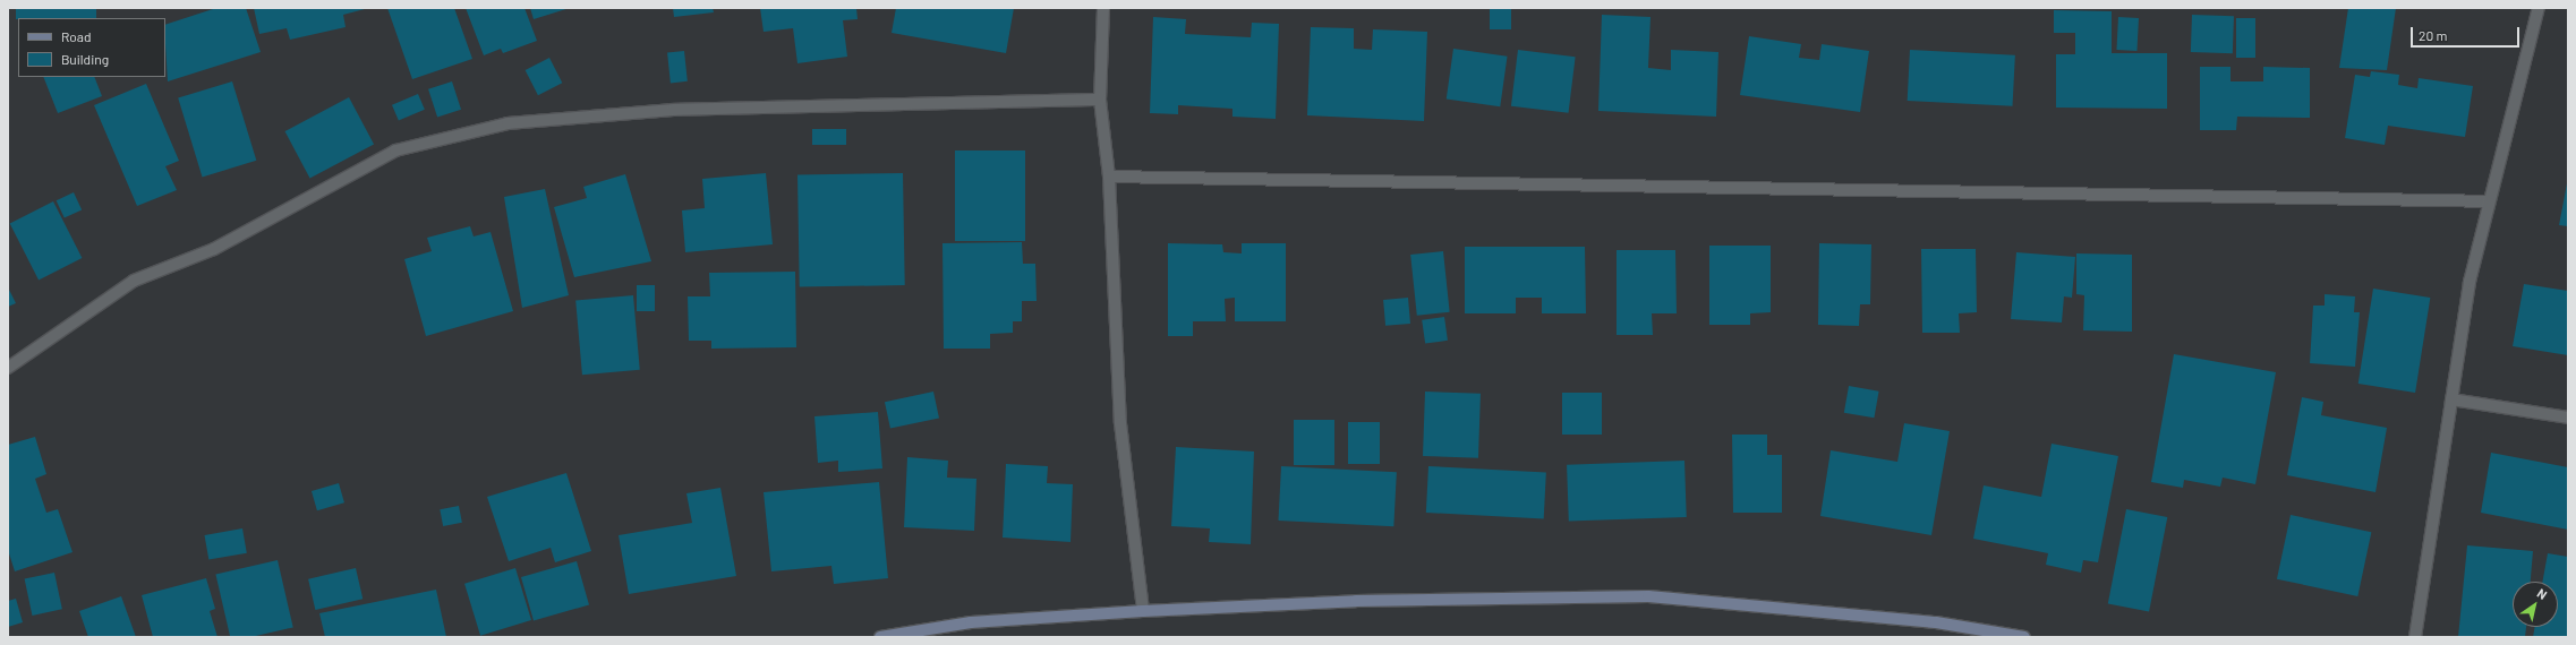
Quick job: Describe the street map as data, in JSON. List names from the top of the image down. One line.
{"legend":["Road","Building"],"scale_bar":"20 m","north":"top right"}
